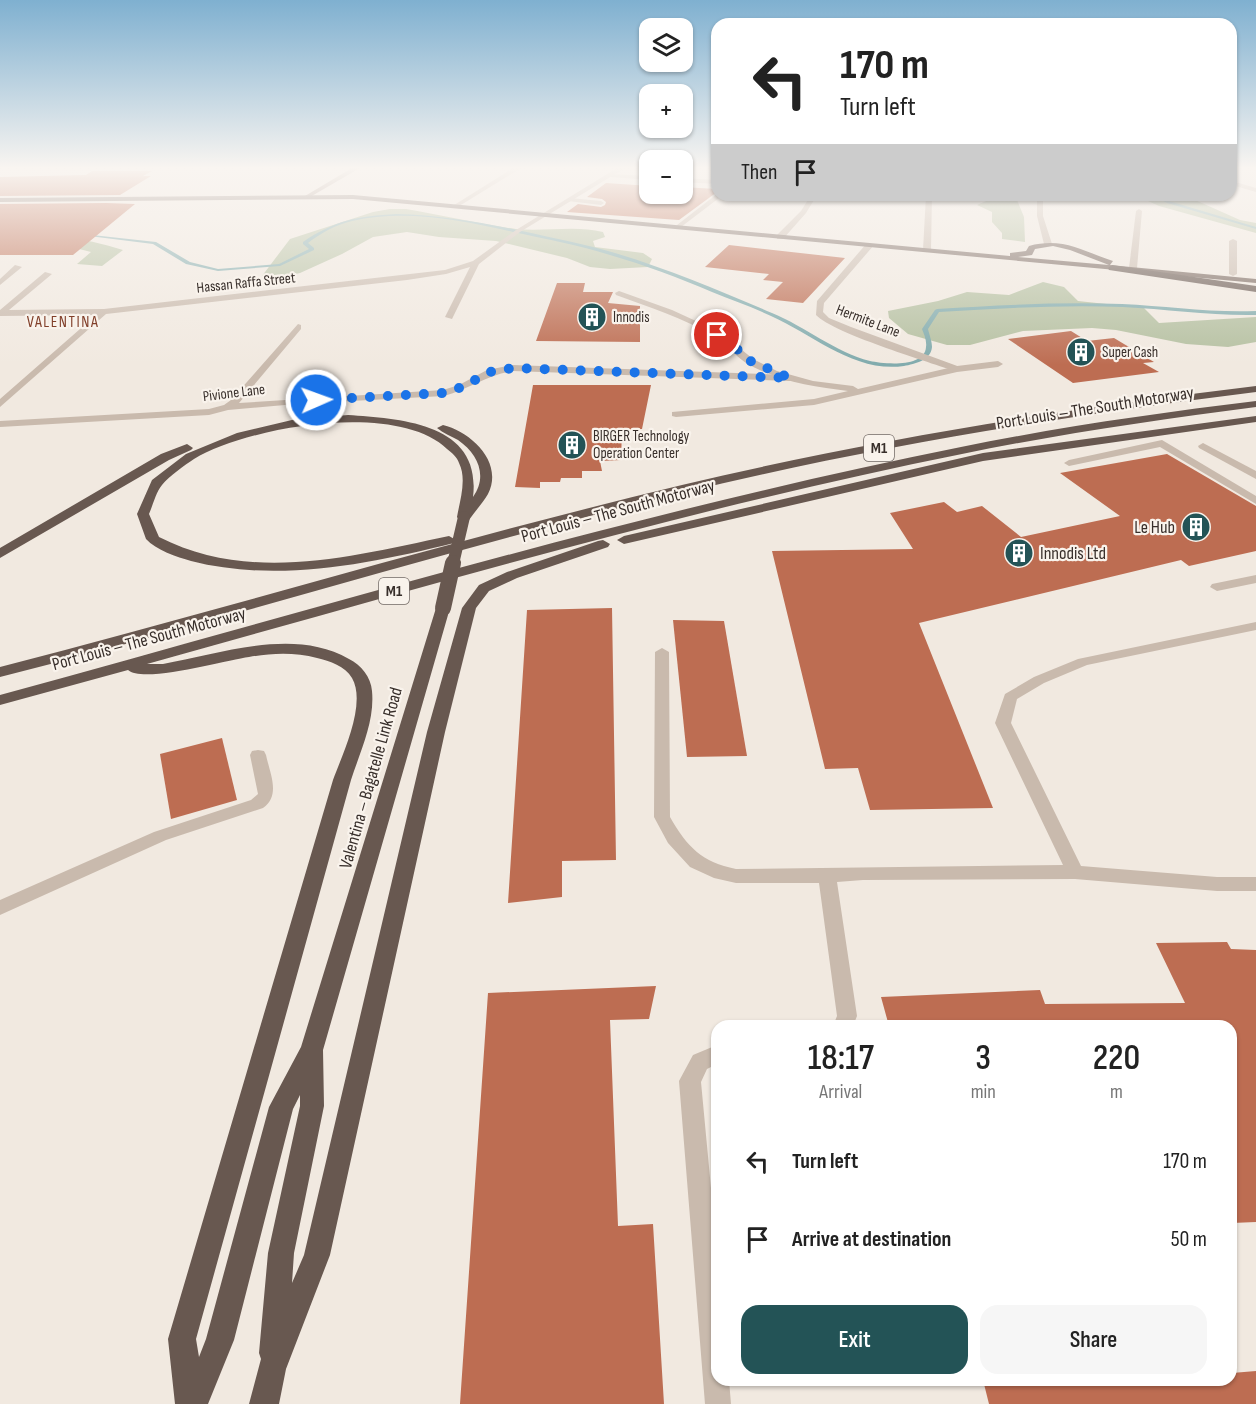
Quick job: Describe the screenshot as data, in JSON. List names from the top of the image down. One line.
{"streets":{"highway":["Port Louis – The South Motorway","M1","Valentina – Bagatelle Link Road"],"street":["Hassan Raffa Street","Hermite Lane","Pivione Lane"]},"crossings":[["Port Louis – The South Motorway","Valentina – Bagatelle Link Road"]],"districts":["VALENTINA"],"places":{"building":["Innodis","Super Cash","BIRGER Technology Operation Center","Le Hub","Innodis Ltd"]},"page":{"map_buttons":["+","−"],"turn":["170 m","Turn left"],"then":"Then","eta":["18:17","Arrival","3","min","220","m"],"list":[{"name":"Turn left","value":"170 m"},{"name":"Arrive at destination","value":"50 m"}],"buttons":["Exit","Share"]}}
